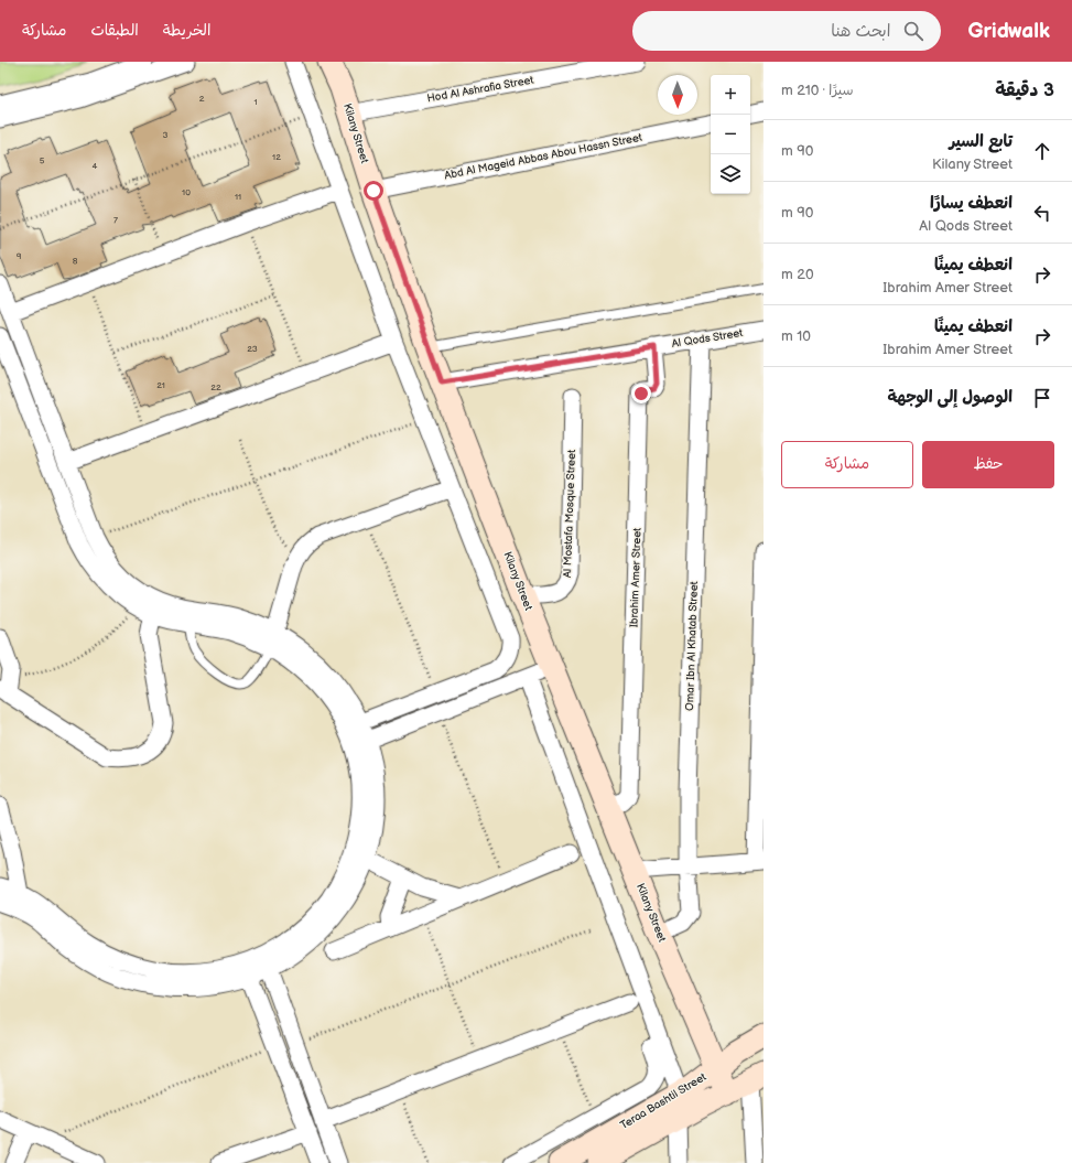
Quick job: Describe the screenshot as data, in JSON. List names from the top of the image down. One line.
{"streets":{"street":["Hod Al Ashrafia Street","Kilany Street","Abd Al Mageid Abbas Abou Hassn Street","Al Qods Street","Al Mostafa Mosque Street","Ibrahim Amer Street","Omar Ibn Al Khatab Street","Teraa Bashtil Street"]},"crossings":[["Hod Al Ashrafia Street","Kilany Street"],["Kilany Street","Abd Al Mageid Abbas Abou Hassn Street"],["Kilany Street","Al Qods Street"],["Kilany Street","Al Mostafa Mosque Street"],["Kilany Street","Ibrahim Amer Street"],["Kilany Street","Omar Ibn Al Khatab Street"],["Kilany Street","Teraa Bashtil Street"],["Al Qods Street","Ibrahim Amer Street"],["Al Qods Street","Omar Ibn Al Khatab Street"]],"house_numbers":["2","1","3","12","5","4","10","11","7","9","8","23","21","22"],"north":"bottom","page":{"header":"Gridwalk","search":"ابحث هنا","nav":["الخريطة","الطبقات","مشاركة"],"heading":["3 دقيقة","سيرًا · 210 m"],"map_buttons":["+","−"],"list":[["تابع السير","Kilany Street","90 m"],["انعطف يسارًا","Al Qods Street","90 m"],["انعطف يمينًا","Ibrahim Amer Street","20 m"],["انعطف يمينًا","Ibrahim Amer Street","10 m"],"الوصول إلى الوجهة"],"buttons":["حفظ","مشاركة"]}}
